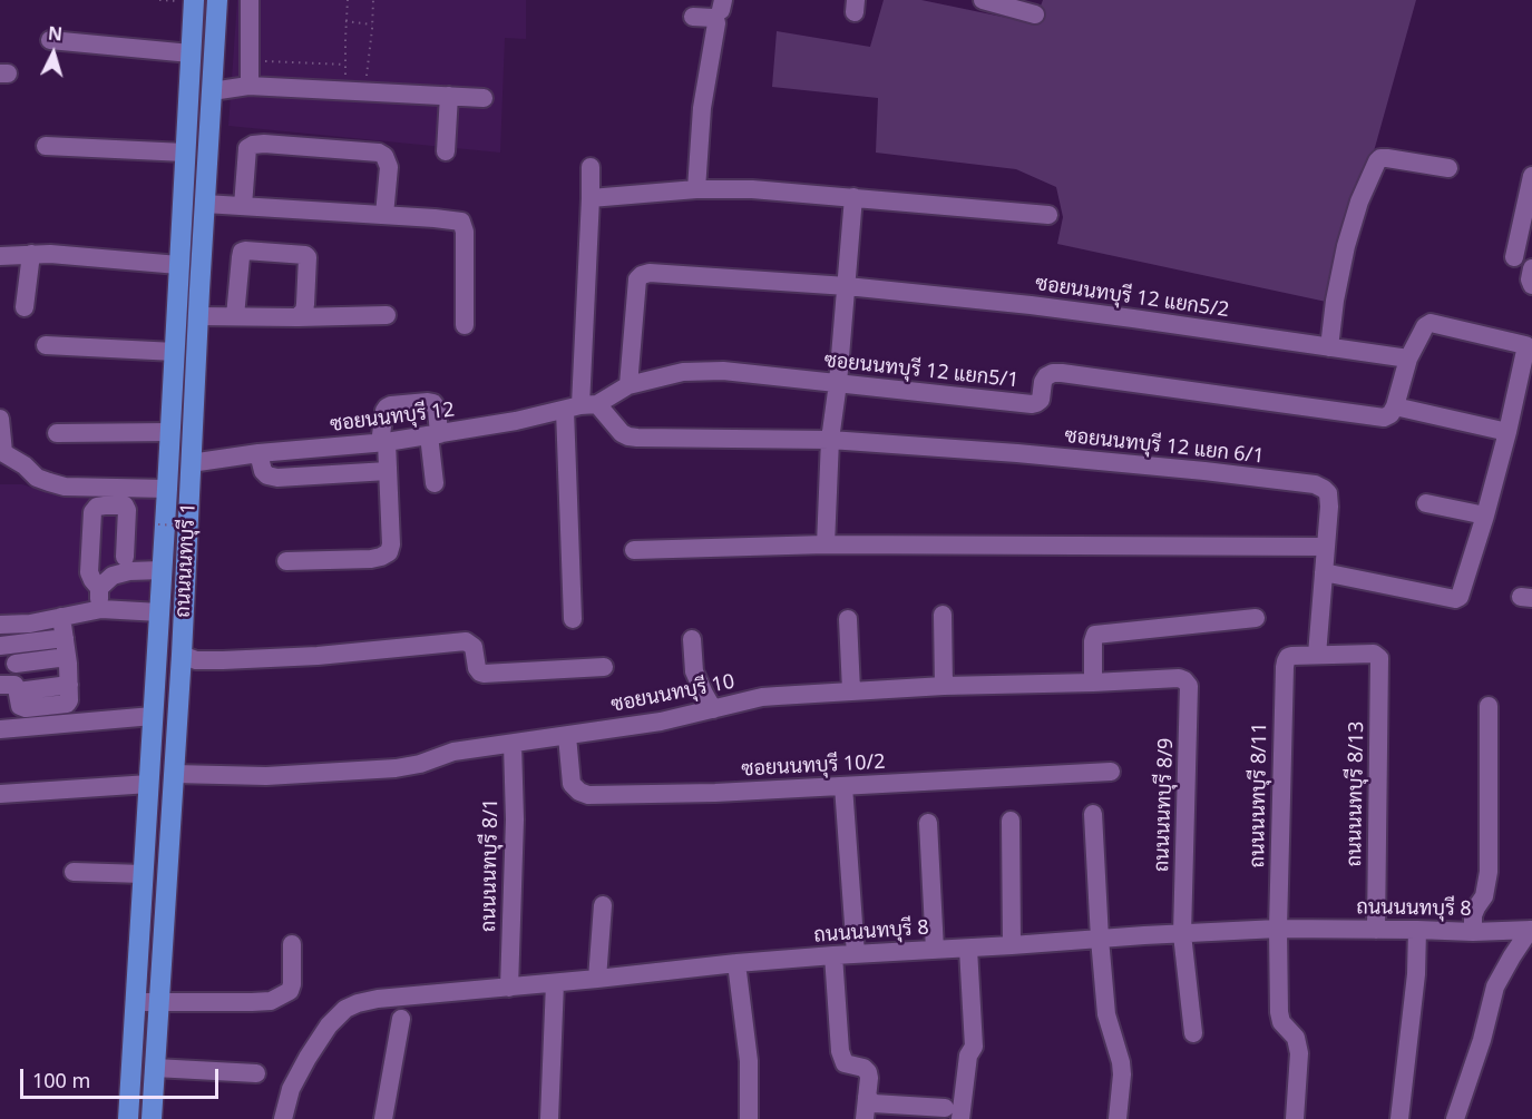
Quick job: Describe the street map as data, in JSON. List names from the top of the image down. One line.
{"streets":{"main road":["ถนนนนทบุรี 1"],"street":["ซอยนนทบุรี 12 แยก5/2","ซอยนนทบุรี 12 แยก5/1","ซอยนนทบุรี 12","ซอยนนทบุรี 12 แยก 6/1","ซอยนนทบุรี 10","ซอยนนทบุรี 10/2","ถนนนนทบุรี 8/13","ถนนนนทบุรี 8/11","ถนนนนทบุรี 8/9","ถนนนนทบุรี 8/1","ถนนนนทบุรี 8"]},"crossings":[["ซอยนนทบุรี 12 แยก5/2","ซอยนนทบุรี 12 แยก5/1"],["ซอยนนทบุรี 12 แยก5/1","ซอยนนทบุรี 12"],["ซอยนนทบุรี 12","ถนนนนทบุรี 1"],["ซอยนนทบุรี 12 แยก 6/1","ถนนนนทบุรี 8/13"],["ซอยนนทบุรี 12 แยก 6/1","ถนนนนทบุรี 8/11"],["ถนนนนทบุรี 1","ซอยนนทบุรี 10"],["ซอยนนทบุรี 10","ซอยนนทบุรี 10/2"],["ซอยนนทบุรี 10","ถนนนนทบุรี 8/9"],["ซอยนนทบุรี 10","ถนนนนทบุรี 8/1"],["ถนนนนทบุรี 8/13","ถนนนนทบุรี 8/11"],["ถนนนนทบุรี 8/13","ถนนนนทบุรี 8"],["ถนนนนทบุรี 8/11","ถนนนนทบุรี 8"],["ถนนนนทบุรี 8/9","ถนนนนทบุรี 8"],["ถนนนนทบุรี 8/1","ถนนนนทบุรี 8"]],"scale_bar":"100 m","north":"top"}
